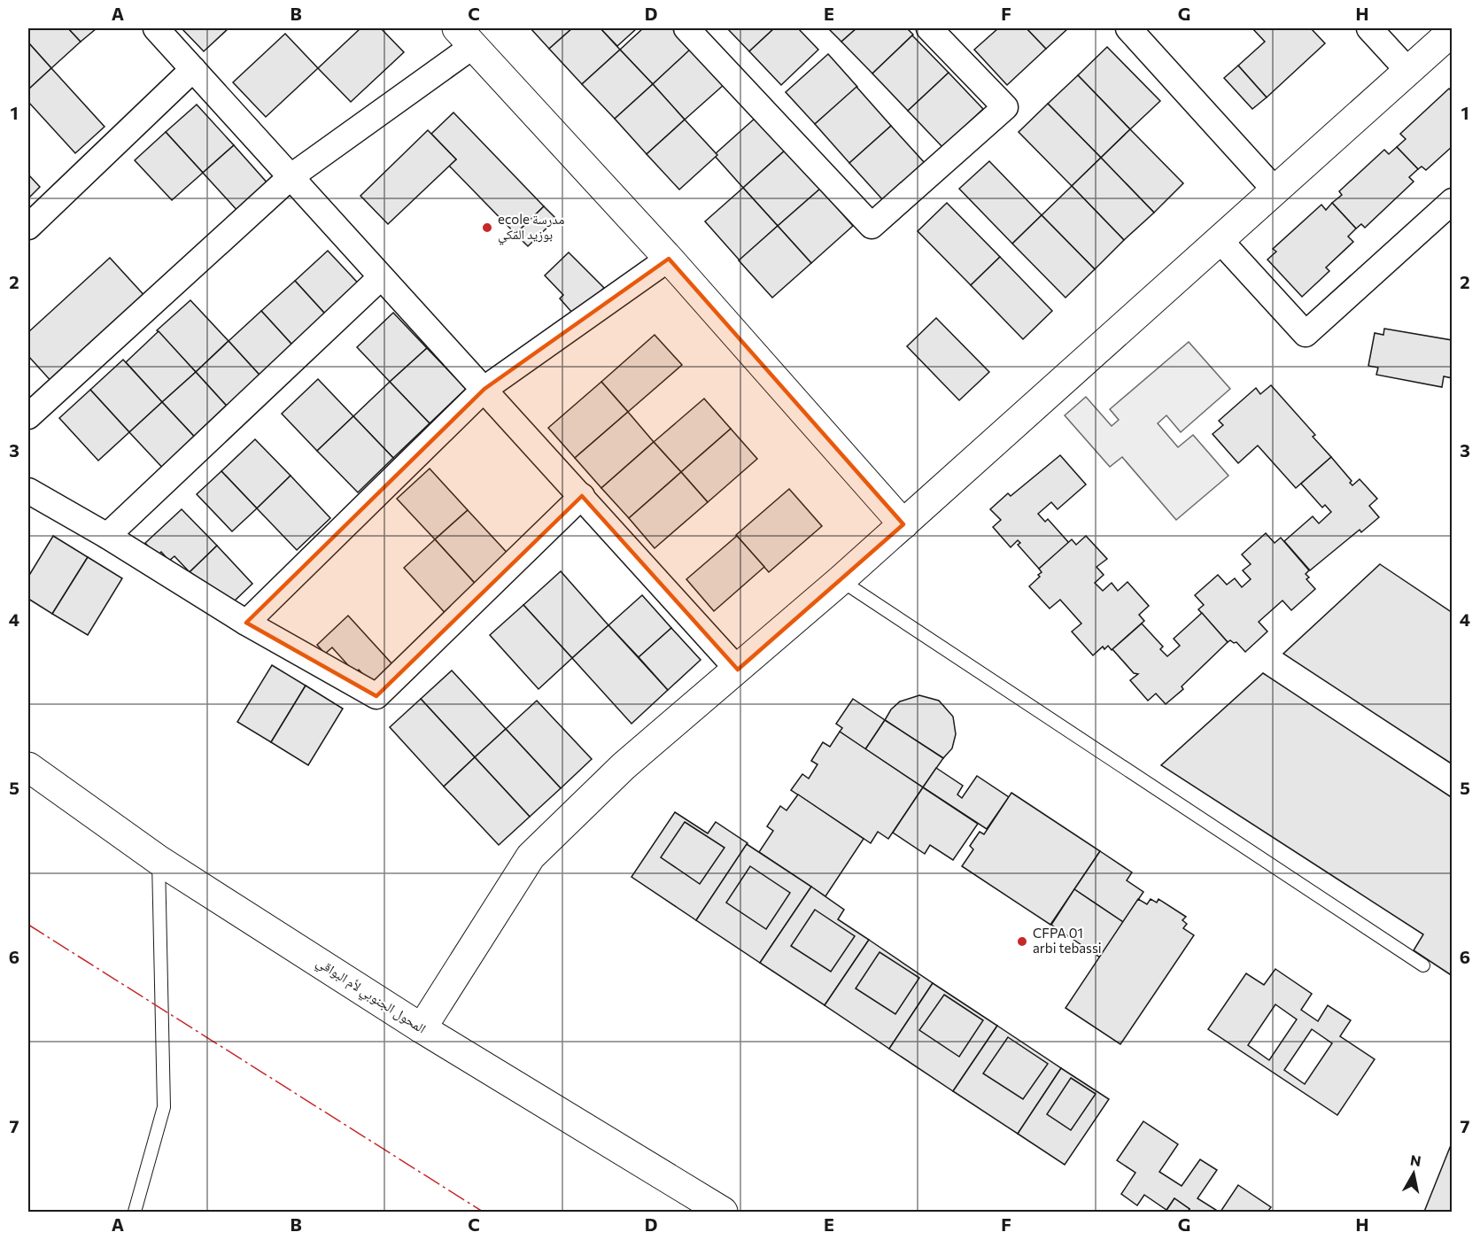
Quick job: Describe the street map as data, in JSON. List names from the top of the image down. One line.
{"streets":{"street":["المحول الجنوبي لأم البواقي"]},"places":["ecole مدرسة بوزيد المكي","CFPA 01 arbi tebassi"],"north":"top","grid":{"columns":["A","B","C","D","E","F","G","H"],"rows":["1","2","3","4","5","6","7"]}}
